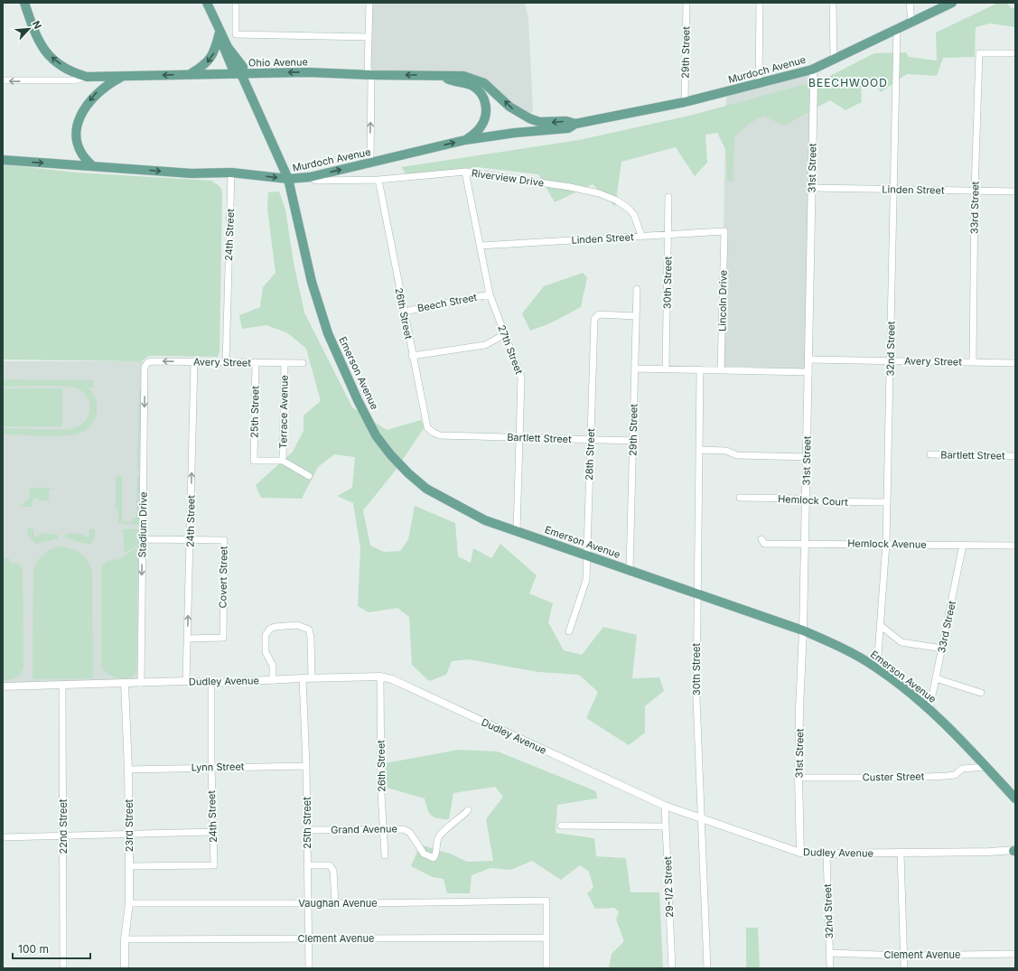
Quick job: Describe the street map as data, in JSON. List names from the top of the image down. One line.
{"streets":{"main road":["Ohio Avenue","Murdoch Avenue","Emerson Avenue"],"street":["29th Street","31st Street","Riverview Drive","Linden Street","33rd Street","24th Street","30th Street","Lincoln Drive","Beech Street","26th Street","32nd Street","27th Street","Avery Street","25th Street","Terrace Avenue","Bartlett Street","28th Street","Hemlock Court","Stadium Drive","Hemlock Avenue","Covert Street","Dudley Avenue","Lynn Street","Custer Street","23rd Street","22nd Street","Grand Avenue","29-1/2 Street","Vaughan Avenue","Clement Avenue"]},"crossings":[["29th Street","Murdoch Avenue"],["29th Street","Emerson Avenue"],["29th Street","Bartlett Street"],["29th Street","28th Street"],["Ohio Avenue","Murdoch Avenue"],["Ohio Avenue","Emerson Avenue"],["Murdoch Avenue","31st Street"],["Murdoch Avenue","Riverview Drive"],["Murdoch Avenue","24th Street"],["Murdoch Avenue","32nd Street"],["Murdoch Avenue","Emerson Avenue"],["31st Street","Linden Street"],["31st Street","Avery Street"],["31st Street","Emerson Avenue"],["31st Street","Hemlock Court"],["31st Street","Hemlock Avenue"],["31st Street","Dudley Avenue"],["31st Street","Custer Street"],["Riverview Drive","Linden Street"],["Riverview Drive","26th Street"],["Riverview Drive","27th Street"],["Linden Street","33rd Street"],["Linden Street","30th Street"],["Linden Street","Lincoln Drive"],["Linden Street","32nd Street"],["Linden Street","27th Street"],["33rd Street","Avery Street"],["33rd Street","Emerson Avenue"],["33rd Street","Hemlock Avenue"],["24th Street","Avery Street"],["24th Street","Covert Street"],["24th Street","Dudley Avenue"],["24th Street","Lynn Street"],["24th Street","23rd Street"],["30th Street","Emerson Avenue"],["30th Street","Dudley Avenue"],["Beech Street","26th Street"],["Beech Street","27th Street"],["26th Street","Bartlett Street"],["26th Street","Dudley Avenue"],["26th Street","Grand Avenue"],["32nd Street","Avery Street"],["32nd Street","Emerson Avenue"],["32nd Street","Hemlock Court"],["32nd Street","Hemlock Avenue"],["32nd Street","Dudley Avenue"],["32nd Street","Clement Avenue"],["27th Street","Emerson Avenue"],["27th Street","Bartlett Street"],["Avery Street","25th Street"],["Avery Street","Terrace Avenue"],["Avery Street","Stadium Drive"],["Emerson Avenue","28th Street"],["Emerson Avenue","Custer Street"],["25th Street","Terrace Avenue"],["25th Street","Dudley Avenue"],["25th Street","Lynn Street"],["25th Street","Grand Avenue"],["25th Street","Vaughan Avenue"],["25th Street","Clement Avenue"],["Bartlett Street","28th Street"],["Stadium Drive","Covert Street"],["Stadium Drive","Dudley Avenue"],["Dudley Avenue","23rd Street"],["Dudley Avenue","22nd Street"],["Dudley Avenue","29-1/2 Street"],["Lynn Street","23rd Street"],["23rd Street","Vaughan Avenue"],["23rd Street","Clement Avenue"],["Vaughan Avenue","Clement Avenue"]],"one_way":["Ohio Avenue","Murdoch Avenue","24th Street","Stadium Drive"],"districts":["BEECHWOOD"],"scale_bar":"100 m","north":"top right"}
